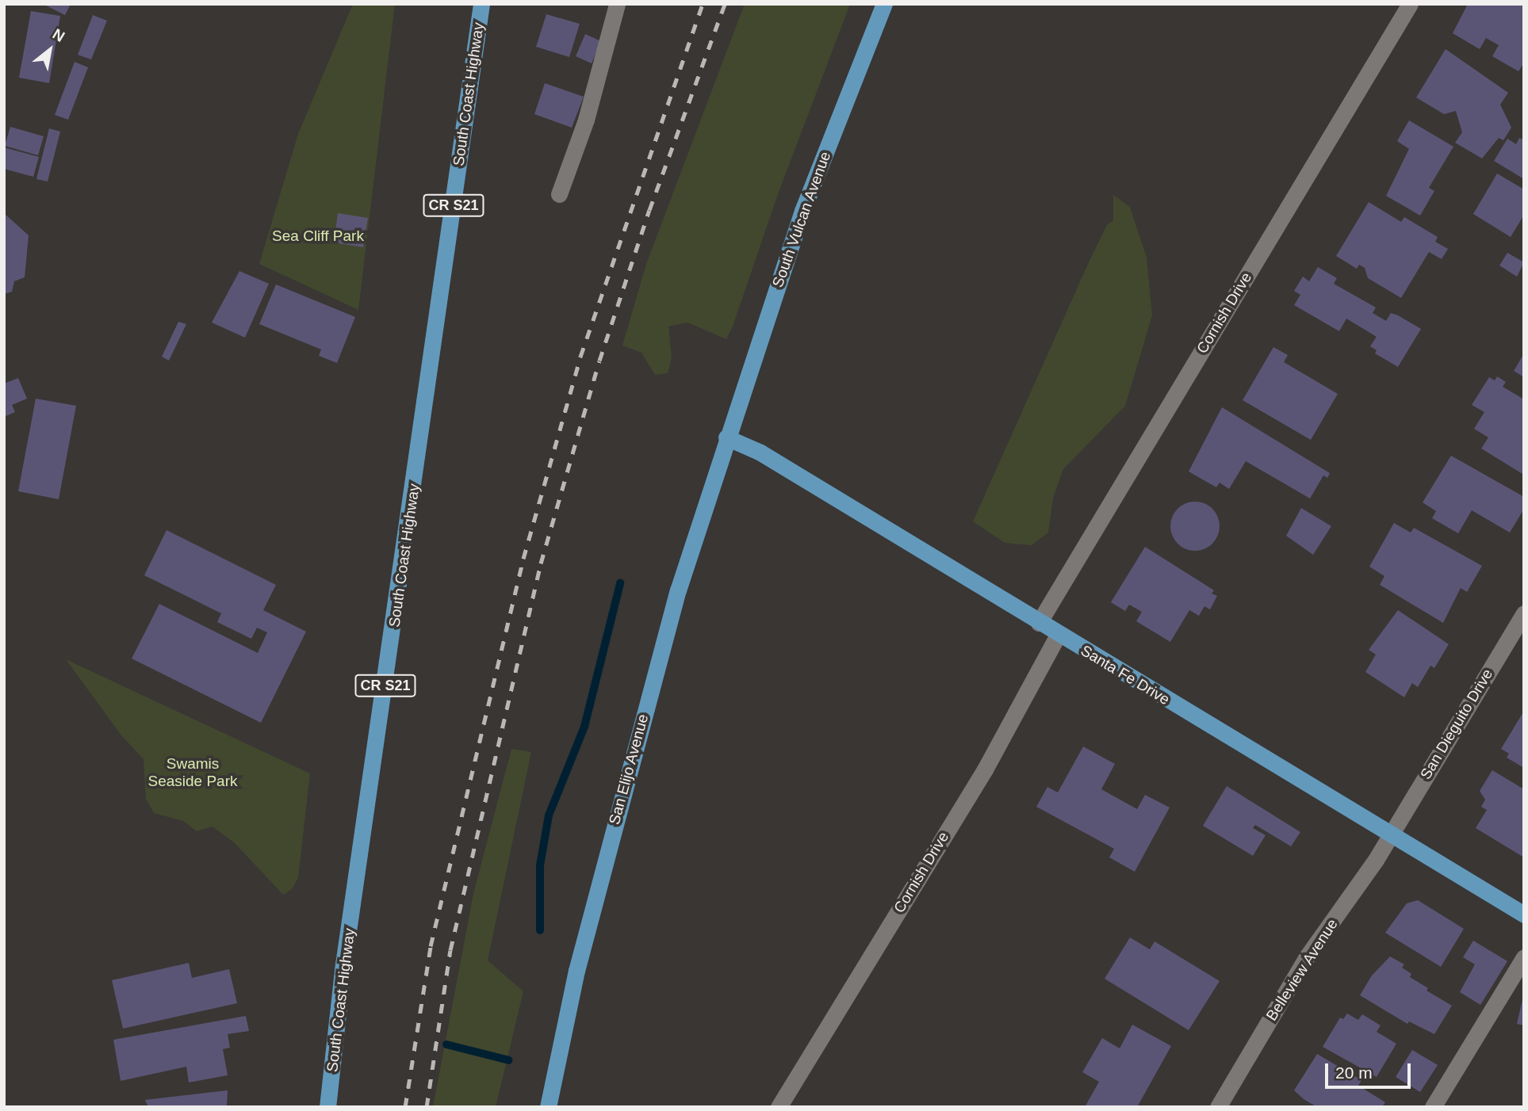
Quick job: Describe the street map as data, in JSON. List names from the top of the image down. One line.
{"streets":{"main road":["South Coast Highway","CR S21","South Vulcan Avenue","Santa Fe Drive","San Elijo Avenue"],"street":["Cornish Drive","San Dieguito Drive","Belleview Avenue"]},"crossings":[["South Vulcan Avenue","Santa Fe Drive"],["South Vulcan Avenue","San Elijo Avenue"],["Cornish Drive","Santa Fe Drive"],["Santa Fe Drive","San Dieguito Drive"],["Santa Fe Drive","San Elijo Avenue"],["Santa Fe Drive","Belleview Avenue"],["San Dieguito Drive","Belleview Avenue"]],"parks":["Sea Cliff Park","Swamis Seaside Park"],"scale_bar":"20 m","north":"top right"}
